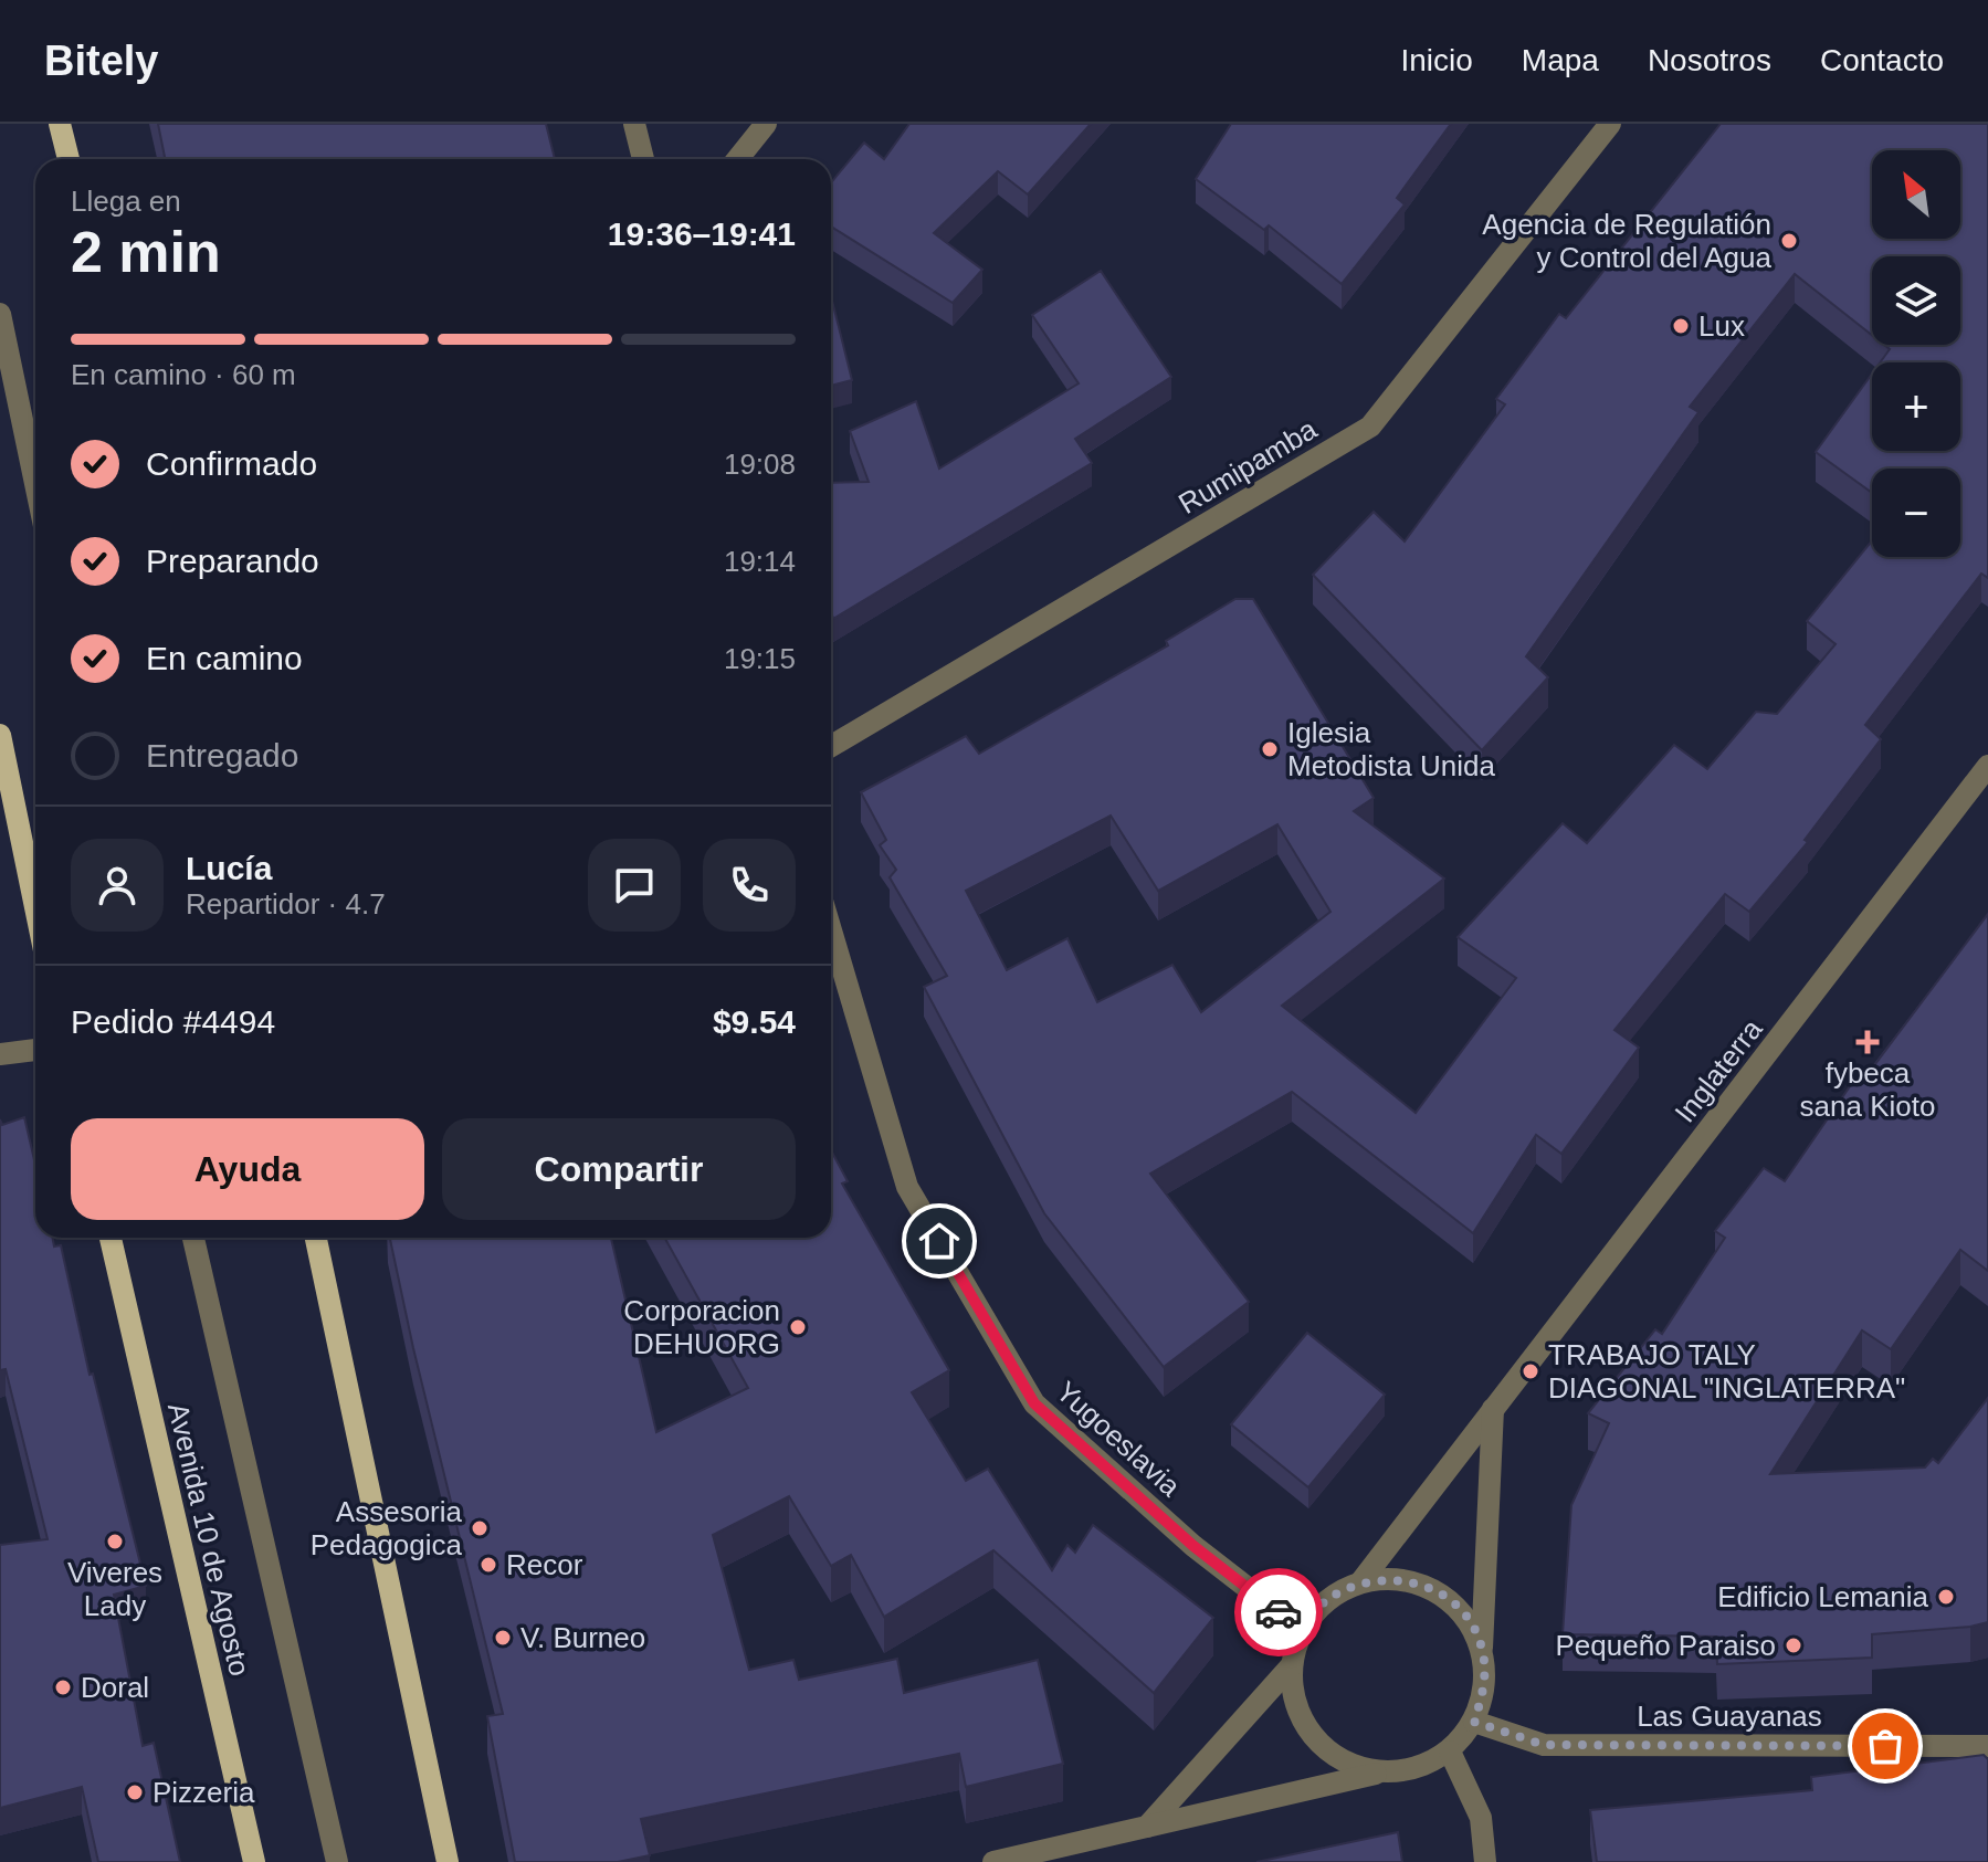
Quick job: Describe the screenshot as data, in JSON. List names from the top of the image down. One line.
{"streets":{"main road":["Avenida 10 de Agosto"],"street":["Rumipamba","Inglaterra","Yugoeslavia","Las Guayanas"]},"crossings":[["Inglaterra","Yugoeslavia"],["Inglaterra","Las Guayanas"],["Yugoeslavia","Las Guayanas"]],"places":{"other":["Agencia de Regulatión y Control del Agua","Lux","Iglesia Metodista Unida","Corporacion DEHUORG","TRABAJO TALY DIAGONAL \"INGLATERRA\"","Assesoria Pedagogica","Viveres Lady","Recor","Edificio Lemania","V. Burneo","Pequeño Paraiso","Doral","Pizzeria"],"health":["fybeca sana Kioto"]},"north":"top left","page":{"header":"Bitely","nav":["Inicio","Mapa","Nosotros","Contacto"],"map_buttons":["+","−"],"heading":["2 min","Llega en","19:36–19:41"],"panel":["Lucía","Repartidor · 4.7","Pedido #4494","$9.54"],"bar":"En camino · 60 m","list":[["Confirmado","19:08"],["Preparando","19:14"],["En camino","19:15"],"Entregado"],"buttons":["Ayuda","Compartir"]}}
